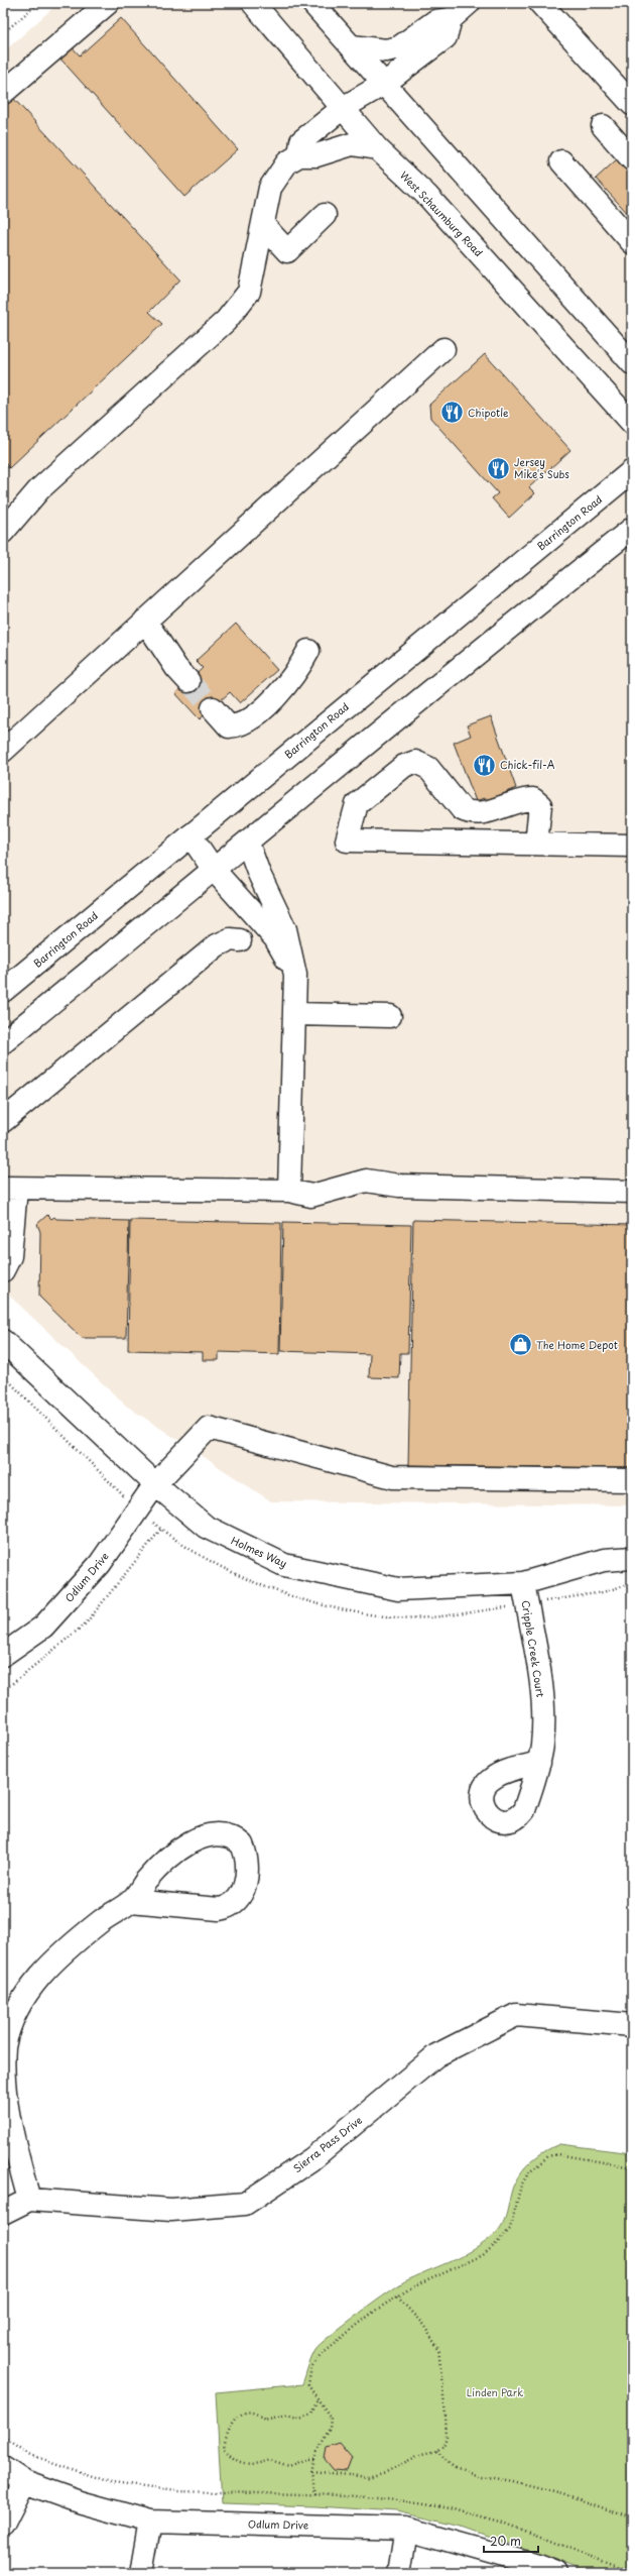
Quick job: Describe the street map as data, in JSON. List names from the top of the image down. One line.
{"streets":{"street":["West Schaumburg Road","Barrington Road","Holmes Way","Odlum Drive","Cripple Creek Court","Sierra Pass Drive"]},"crossings":[["Holmes Way","Odlum Drive"],["Holmes Way","Cripple Creek Court"]],"parks":["Linden Park"],"places":{"restaurant":["Chipotle","Jersey Mike's Subs","Chick-fil-A"],"shop":["The Home Depot"]},"scale_bar":"20 m"}
